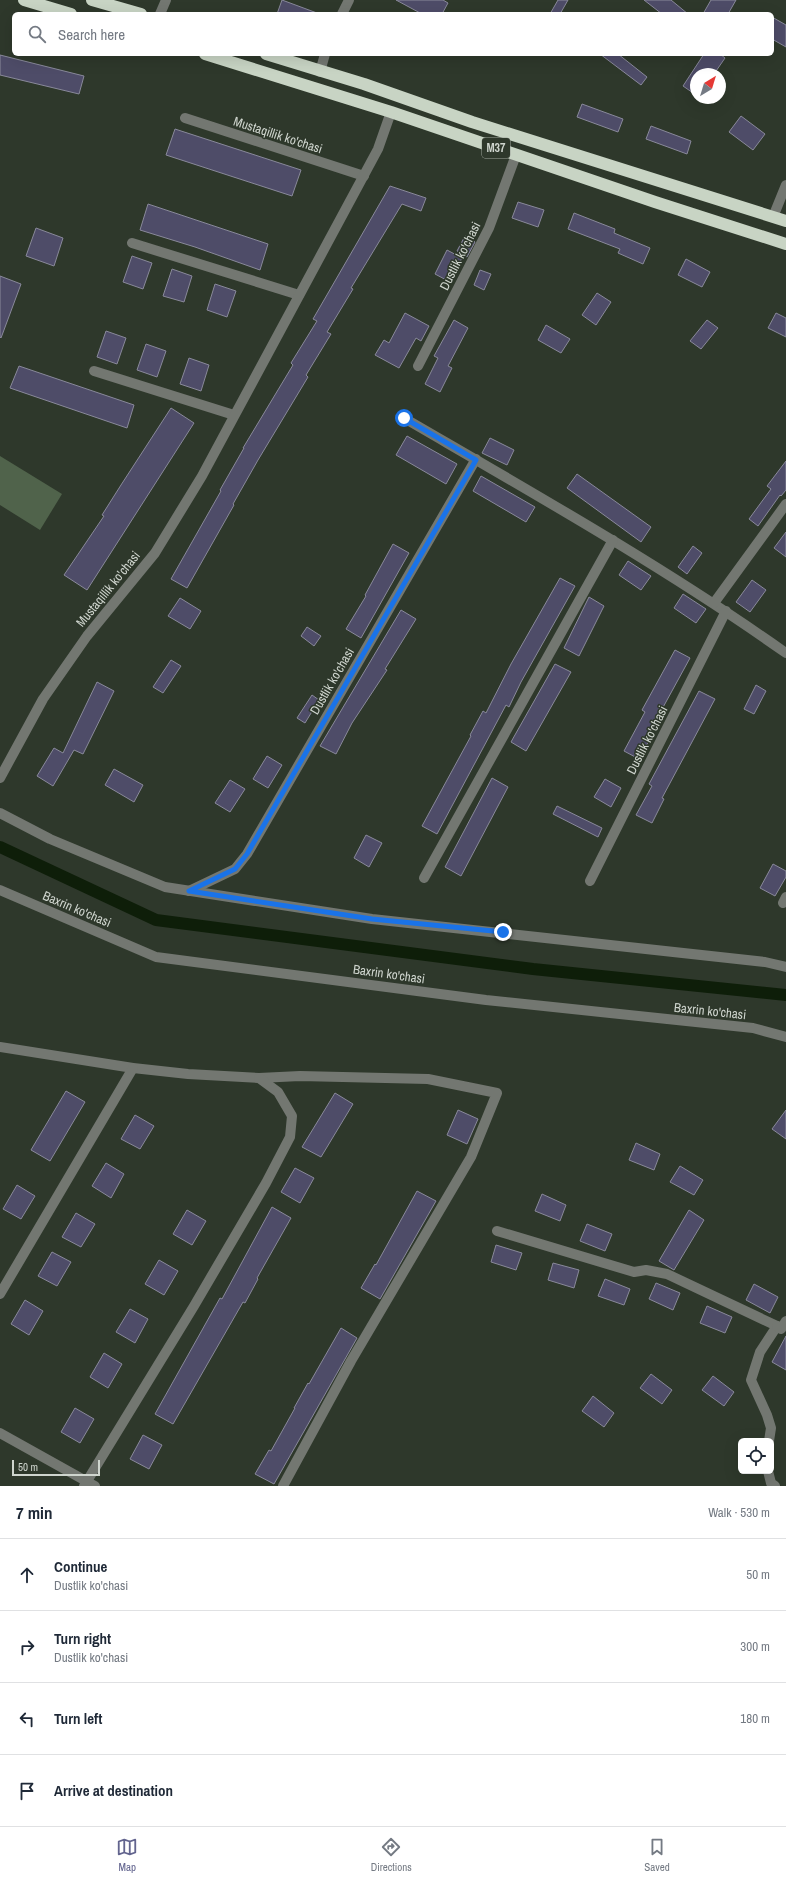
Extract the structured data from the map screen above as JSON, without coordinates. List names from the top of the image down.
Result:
{
  "streets": {
    "highway": ["M37"],
    "street": ["Mustaqillik ko'chasi", "Dustlik ko'chasi", "Baxrin ko'chasi"]
  },
  "crossings": [
    ["Mustaqillik ko'chasi", "M37"],
    ["M37", "Dustlik ko'chasi"]
  ],
  "scale_bar": "50 m",
  "north": "top right",
  "page": {
    "search": "Search here",
    "scale": "50 m",
    "heading": ["7 min", "Walk · 530 m"],
    "list": [
      ["Continue", "Dustlik ko'chasi", "50 m"],
      ["Turn right", "Dustlik ko'chasi", "300 m"],
      ["Turn left", "180 m"],
      "Arrive at destination"
    ],
    "nav": ["Map", "Directions", "Saved"]
  }
}
